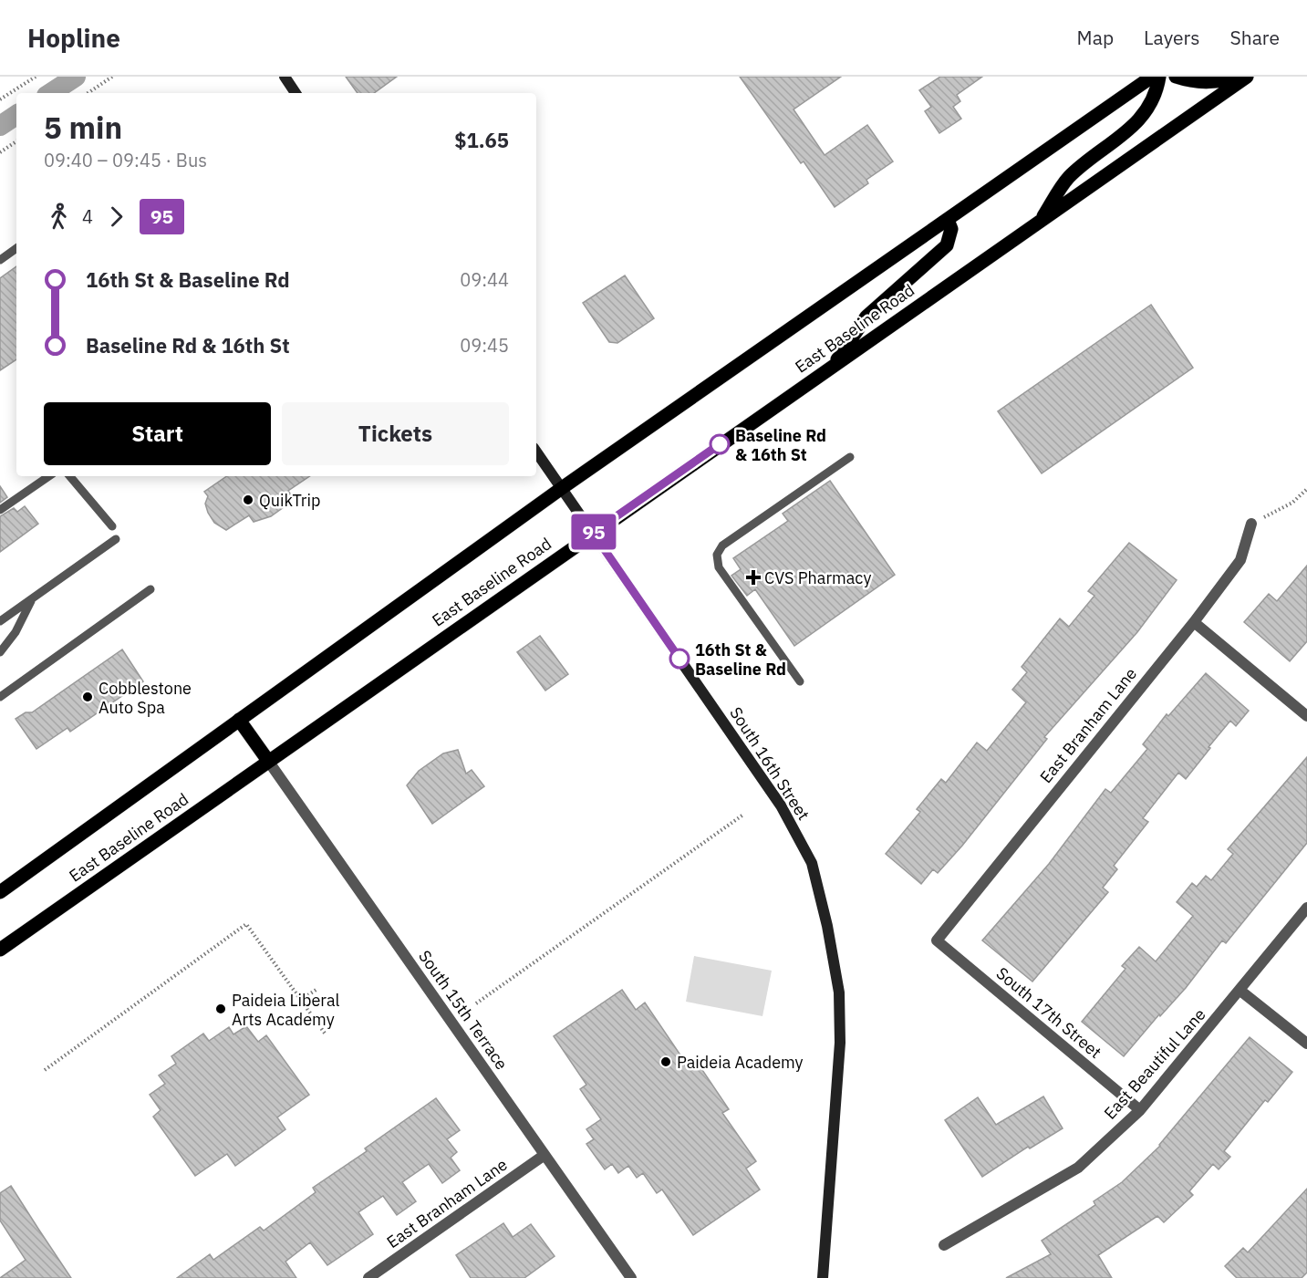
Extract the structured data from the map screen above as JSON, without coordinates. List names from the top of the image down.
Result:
{
  "streets": {
    "main road": ["East Baseline Road", "South 16th Street"],
    "street": [
      "East Branham Lane",
      "South 15th Terrace",
      "South 17th Street",
      "East Beautiful Lane"
    ]
  },
  "crossings": [
    ["East Baseline Road", "South 16th Street"],
    ["East Baseline Road", "South 15th Terrace"],
    ["East Branham Lane", "South 15th Terrace"],
    ["East Branham Lane", "South 17th Street"],
    ["South 17th Street", "East Beautiful Lane"]
  ],
  "places": {
    "other": [
      "Baseline Rd & 16th St",
      "QuikTrip",
      "16th St & Baseline Rd",
      "Cobblestone Auto Spa",
      "Paideia Liberal Arts Academy",
      "Paideia Academy"
    ],
    "health": ["CVS Pharmacy"]
  },
  "lines": ["bus line 95"],
  "page": {
    "header": "Hopline",
    "nav": ["Map", "Layers", "Share"],
    "on_map": "95",
    "heading": ["5 min", "09:40 – 09:45 · Bus", "$1.65"],
    "legs": ["4", "95"],
    "list": [
      {
        "name": "16th St & Baseline Rd",
        "value": "09:44"
      },
      {
        "name": "Baseline Rd & 16th St",
        "value": "09:45"
      }
    ],
    "buttons": ["Start", "Tickets"]
  }
}
